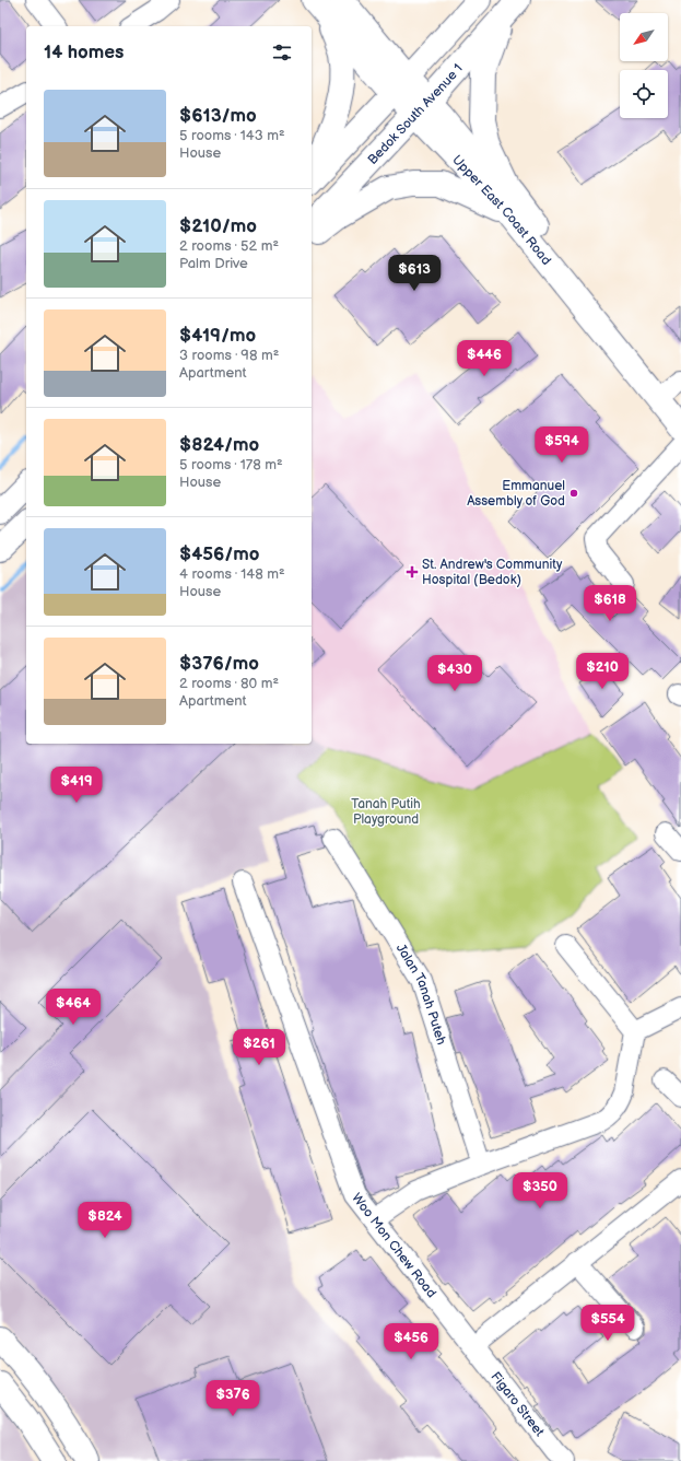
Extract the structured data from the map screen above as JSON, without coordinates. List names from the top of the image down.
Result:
{
  "streets": {
    "main road": ["Bedok South Avenue 1", "Upper East Coast Road"],
    "street": ["Jalan Tanah Puteh", "Woo Mon Chew Road", "Figaro Street"]
  },
  "crossings": [
    ["Bedok South Avenue 1", "Upper East Coast Road"],
    ["Woo Mon Chew Road", "Figaro Street"]
  ],
  "parks": ["Tanah Putih Playground"],
  "places": {
    "other": ["Emmanuel Assembly of God"],
    "health": ["St. Andrew's Community Hospital (Bedok)"]
  },
  "north": "bottom left",
  "page": {
    "heading": "14 homes",
    "list": [
      {
        "name": "$613/mo",
        "note": "5 rooms · 143 m² · House"
      },
      {
        "name": "$210/mo",
        "note": "2 rooms · 52 m² · Palm Drive"
      },
      {
        "name": "$419/mo",
        "note": "3 rooms · 98 m² · Apartment"
      },
      {
        "name": "$824/mo",
        "note": "5 rooms · 178 m² · House"
      },
      {
        "name": "$456/mo",
        "note": "4 rooms · 148 m² · House"
      },
      {
        "name": "$376/mo",
        "note": "2 rooms · 80 m² · Apartment"
      }
    ],
    "price": [
      "$613",
      "$446",
      "$594",
      "$618",
      "$210",
      "$430",
      "$419",
      "$464",
      "$261",
      "$350",
      "$824",
      "$554",
      "$456",
      "$376"
    ]
  }
}
